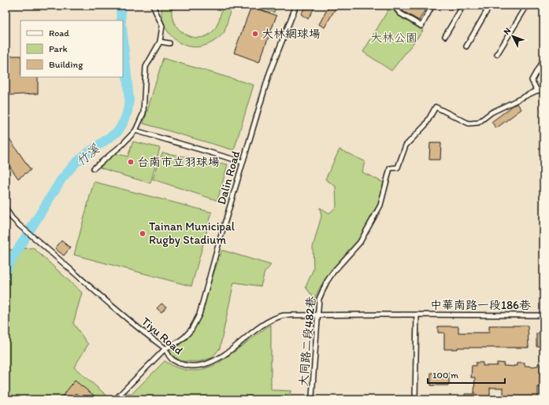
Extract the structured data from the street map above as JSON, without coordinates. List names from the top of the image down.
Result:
{
  "streets": {
    "street": [
      "Dalin Road",
      "中華南路一段186巷",
      "Tiyu Road",
      "大同路二段482巷"
    ]
  },
  "crossings": [
    ["Dalin Road", "Tiyu Road"],
    ["中華南路一段186巷", "Tiyu Road"],
    ["Tiyu Road", "大同路二段482巷"]
  ],
  "water": ["竹溪"],
  "parks": ["大林公園"],
  "places": ["大林網球場", "台南市立羽球場", "Tainan Municipal Rugby Stadium"],
  "legend": ["Road", "Park", "Building"],
  "scale_bar": "100 m",
  "north": "top left"
}
